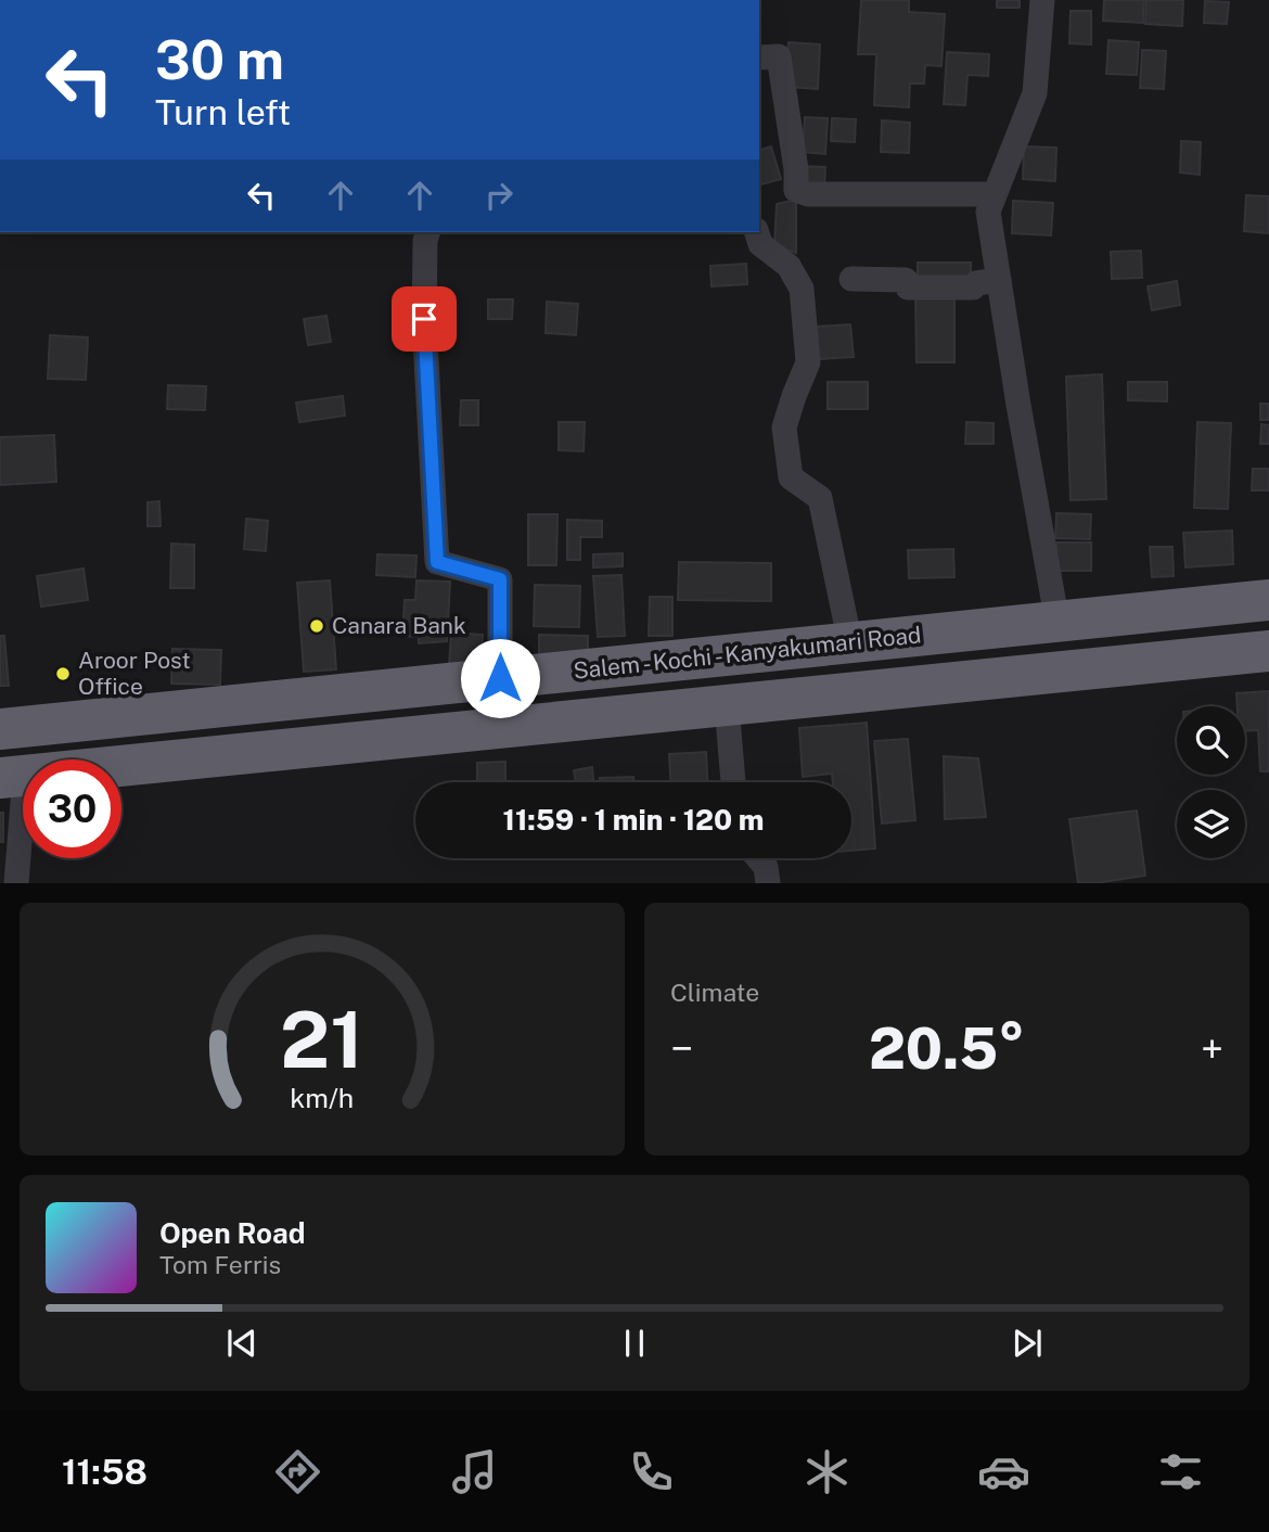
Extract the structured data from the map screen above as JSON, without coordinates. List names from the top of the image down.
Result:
{
  "streets": {
    "highway": ["Salem - Kochi - Kanyakumari Road"]
  },
  "places": ["Canara Bank", "Aroor Post Office"],
  "page": {
    "turn": ["30 m", "Turn left"],
    "limit": "30",
    "trip": "11:59 · 1 min · 120 m",
    "tile": "Climate",
    "heat": ["−", "20.5°", "+"],
    "song": ["Open Road", "Tom Ferris"],
    "tabs": "11:58",
    "gauge": ["21", "km/h"]
  }
}
